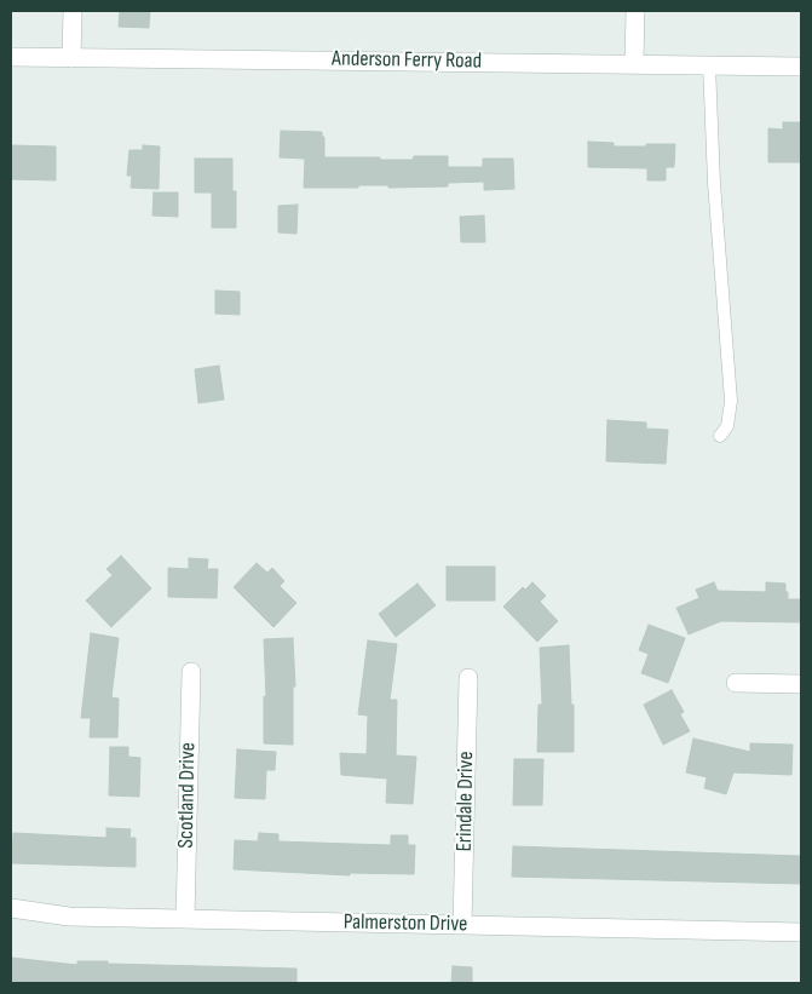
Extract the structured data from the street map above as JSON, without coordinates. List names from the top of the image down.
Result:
{
  "streets": {
    "street": [
      "Anderson Ferry Road",
      "Scotland Drive",
      "Erindale Drive",
      "Palmerston Drive"
    ]
  },
  "crossings": [
    ["Scotland Drive", "Palmerston Drive"],
    ["Erindale Drive", "Palmerston Drive"]
  ]
}
